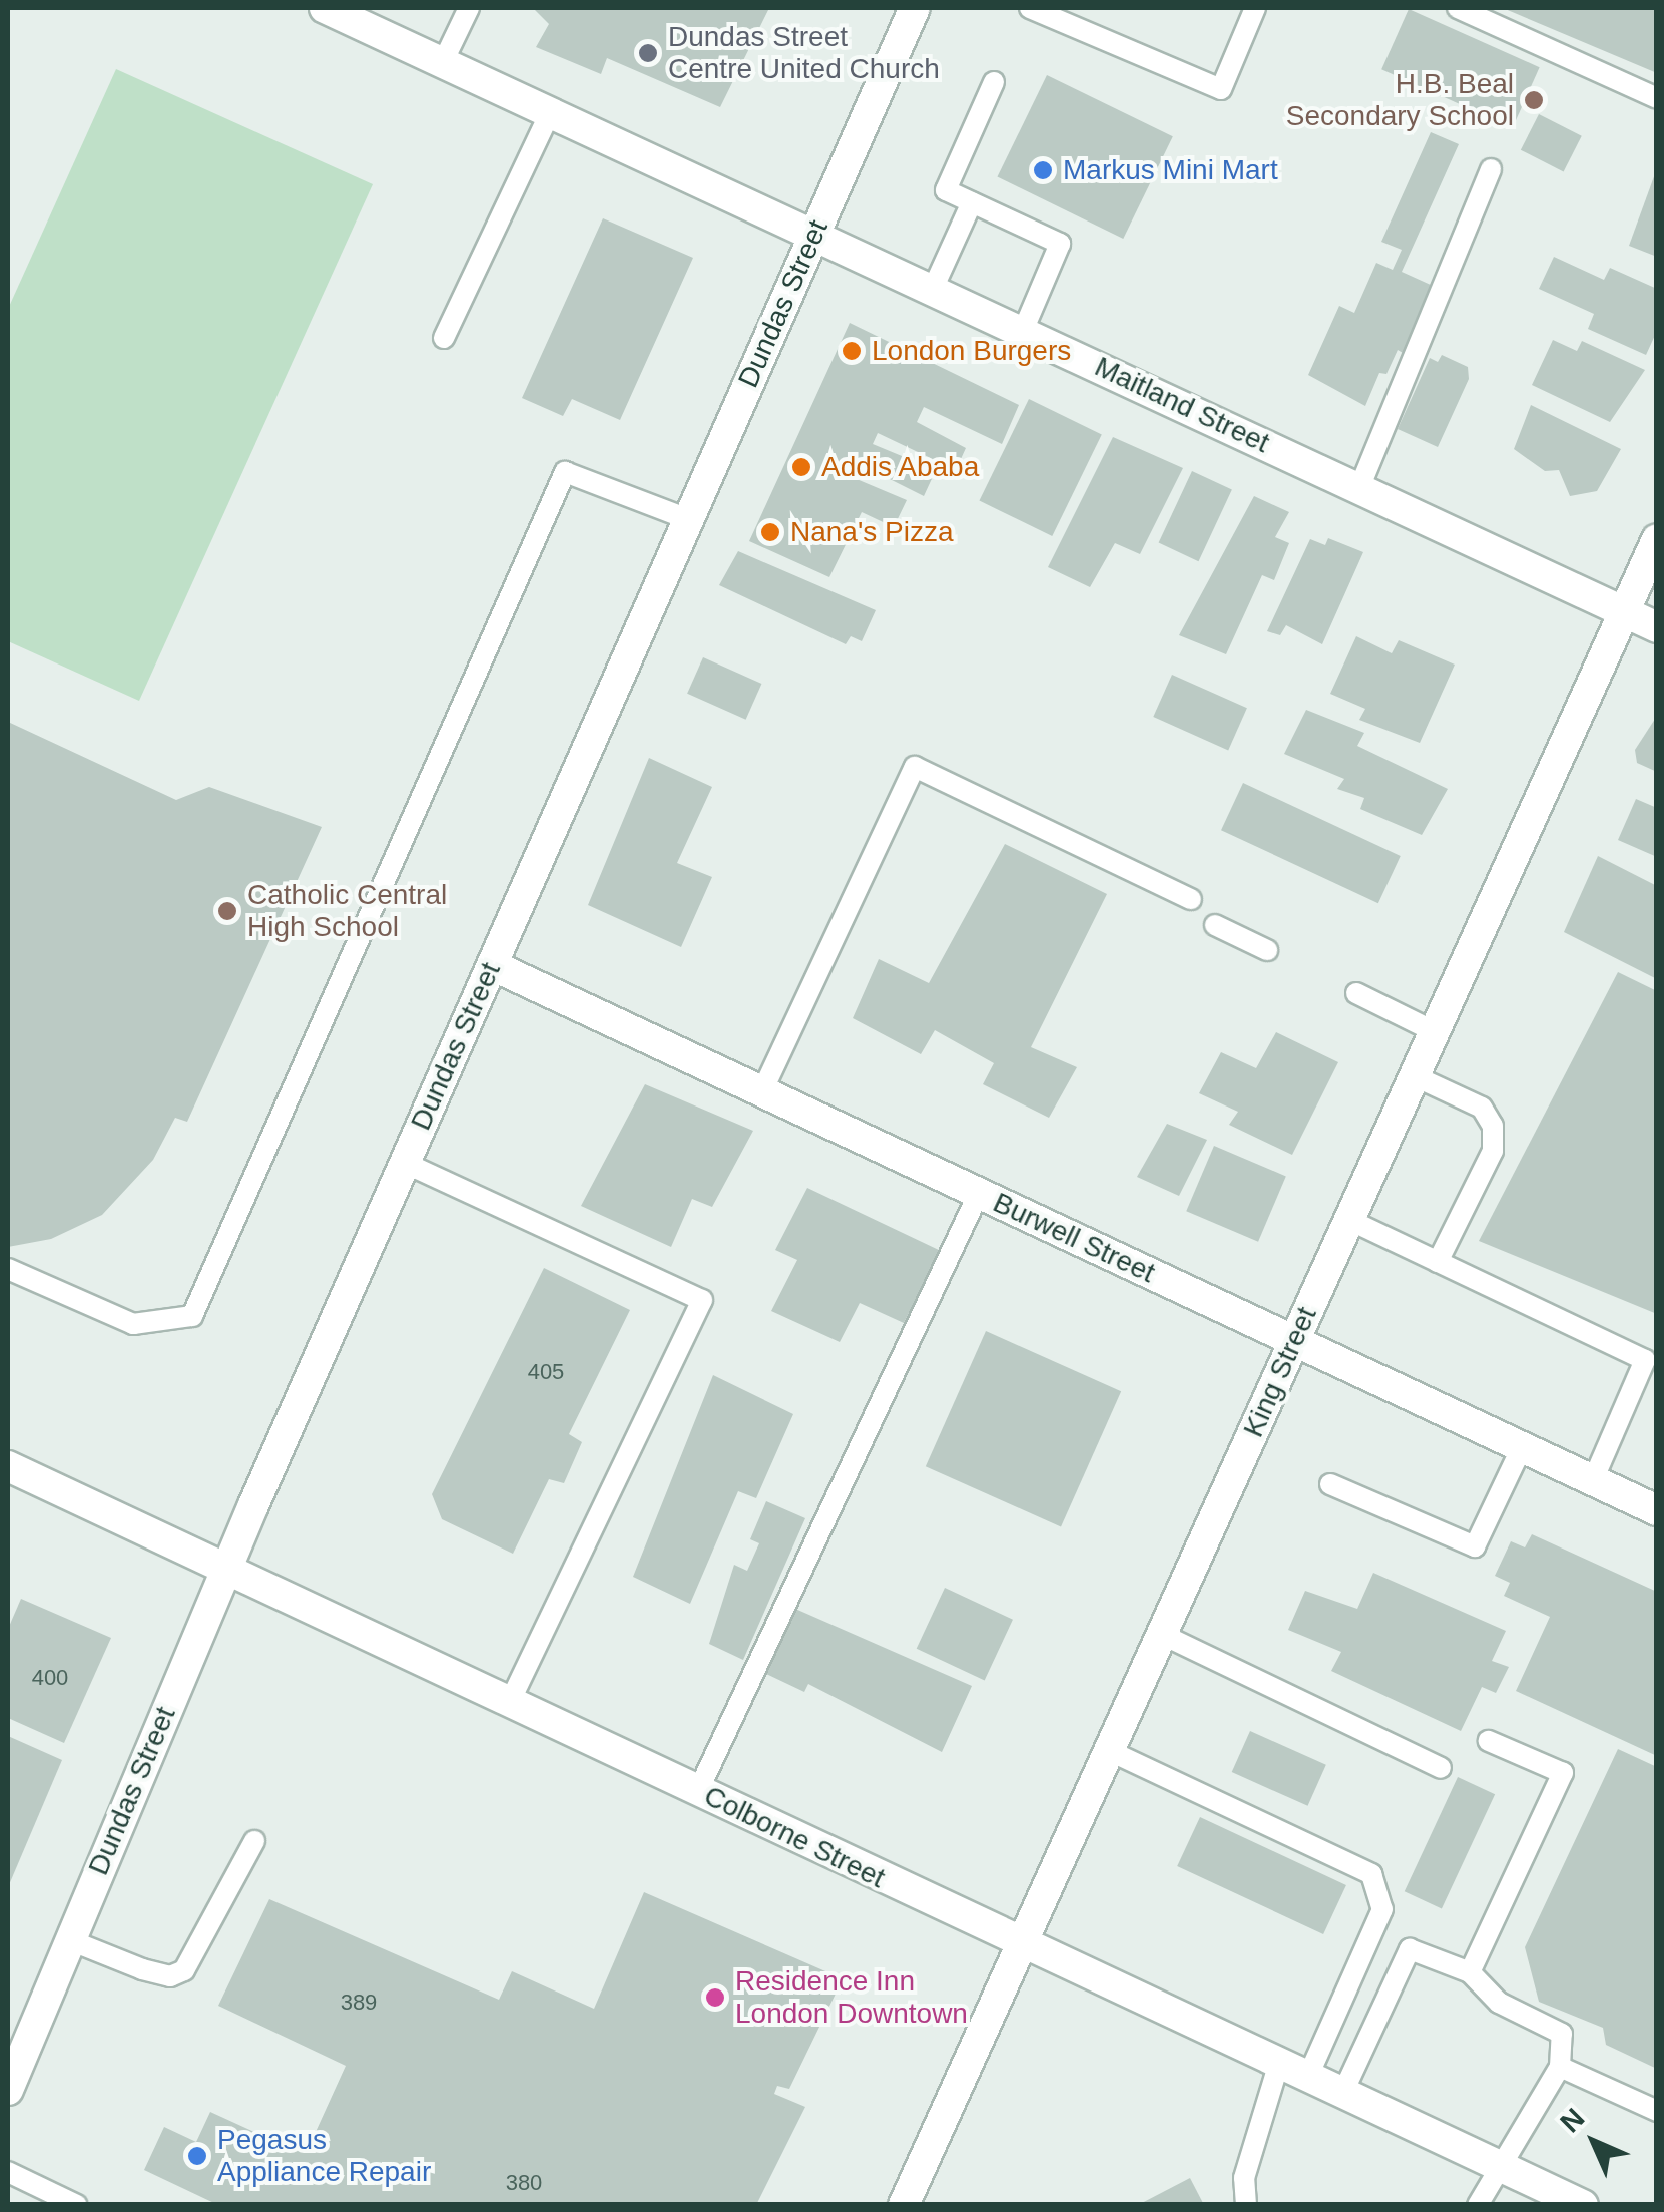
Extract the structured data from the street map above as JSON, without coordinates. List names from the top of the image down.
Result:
{
  "streets": {
    "street": [
      "Dundas Street",
      "Maitland Street",
      "Burwell Street",
      "King Street",
      "Colborne Street"
    ]
  },
  "crossings": [
    ["Dundas Street", "Maitland Street"],
    ["Dundas Street", "Burwell Street"],
    ["Dundas Street", "Colborne Street"],
    ["Maitland Street", "King Street"],
    ["Burwell Street", "King Street"],
    ["King Street", "Colborne Street"]
  ],
  "places": [
    "Dundas Street Centre United Church",
    "H.B. Beal Secondary School",
    "Markus Mini Mart",
    "London Burgers",
    "Addis Ababa",
    "Nana's Pizza",
    "Catholic Central High School",
    "Residence Inn London Downtown",
    "Pegasus Appliance Repair"
  ],
  "house_numbers": [
    "405",
    "400",
    "389",
    "380"
  ],
  "north": "top left"
}
